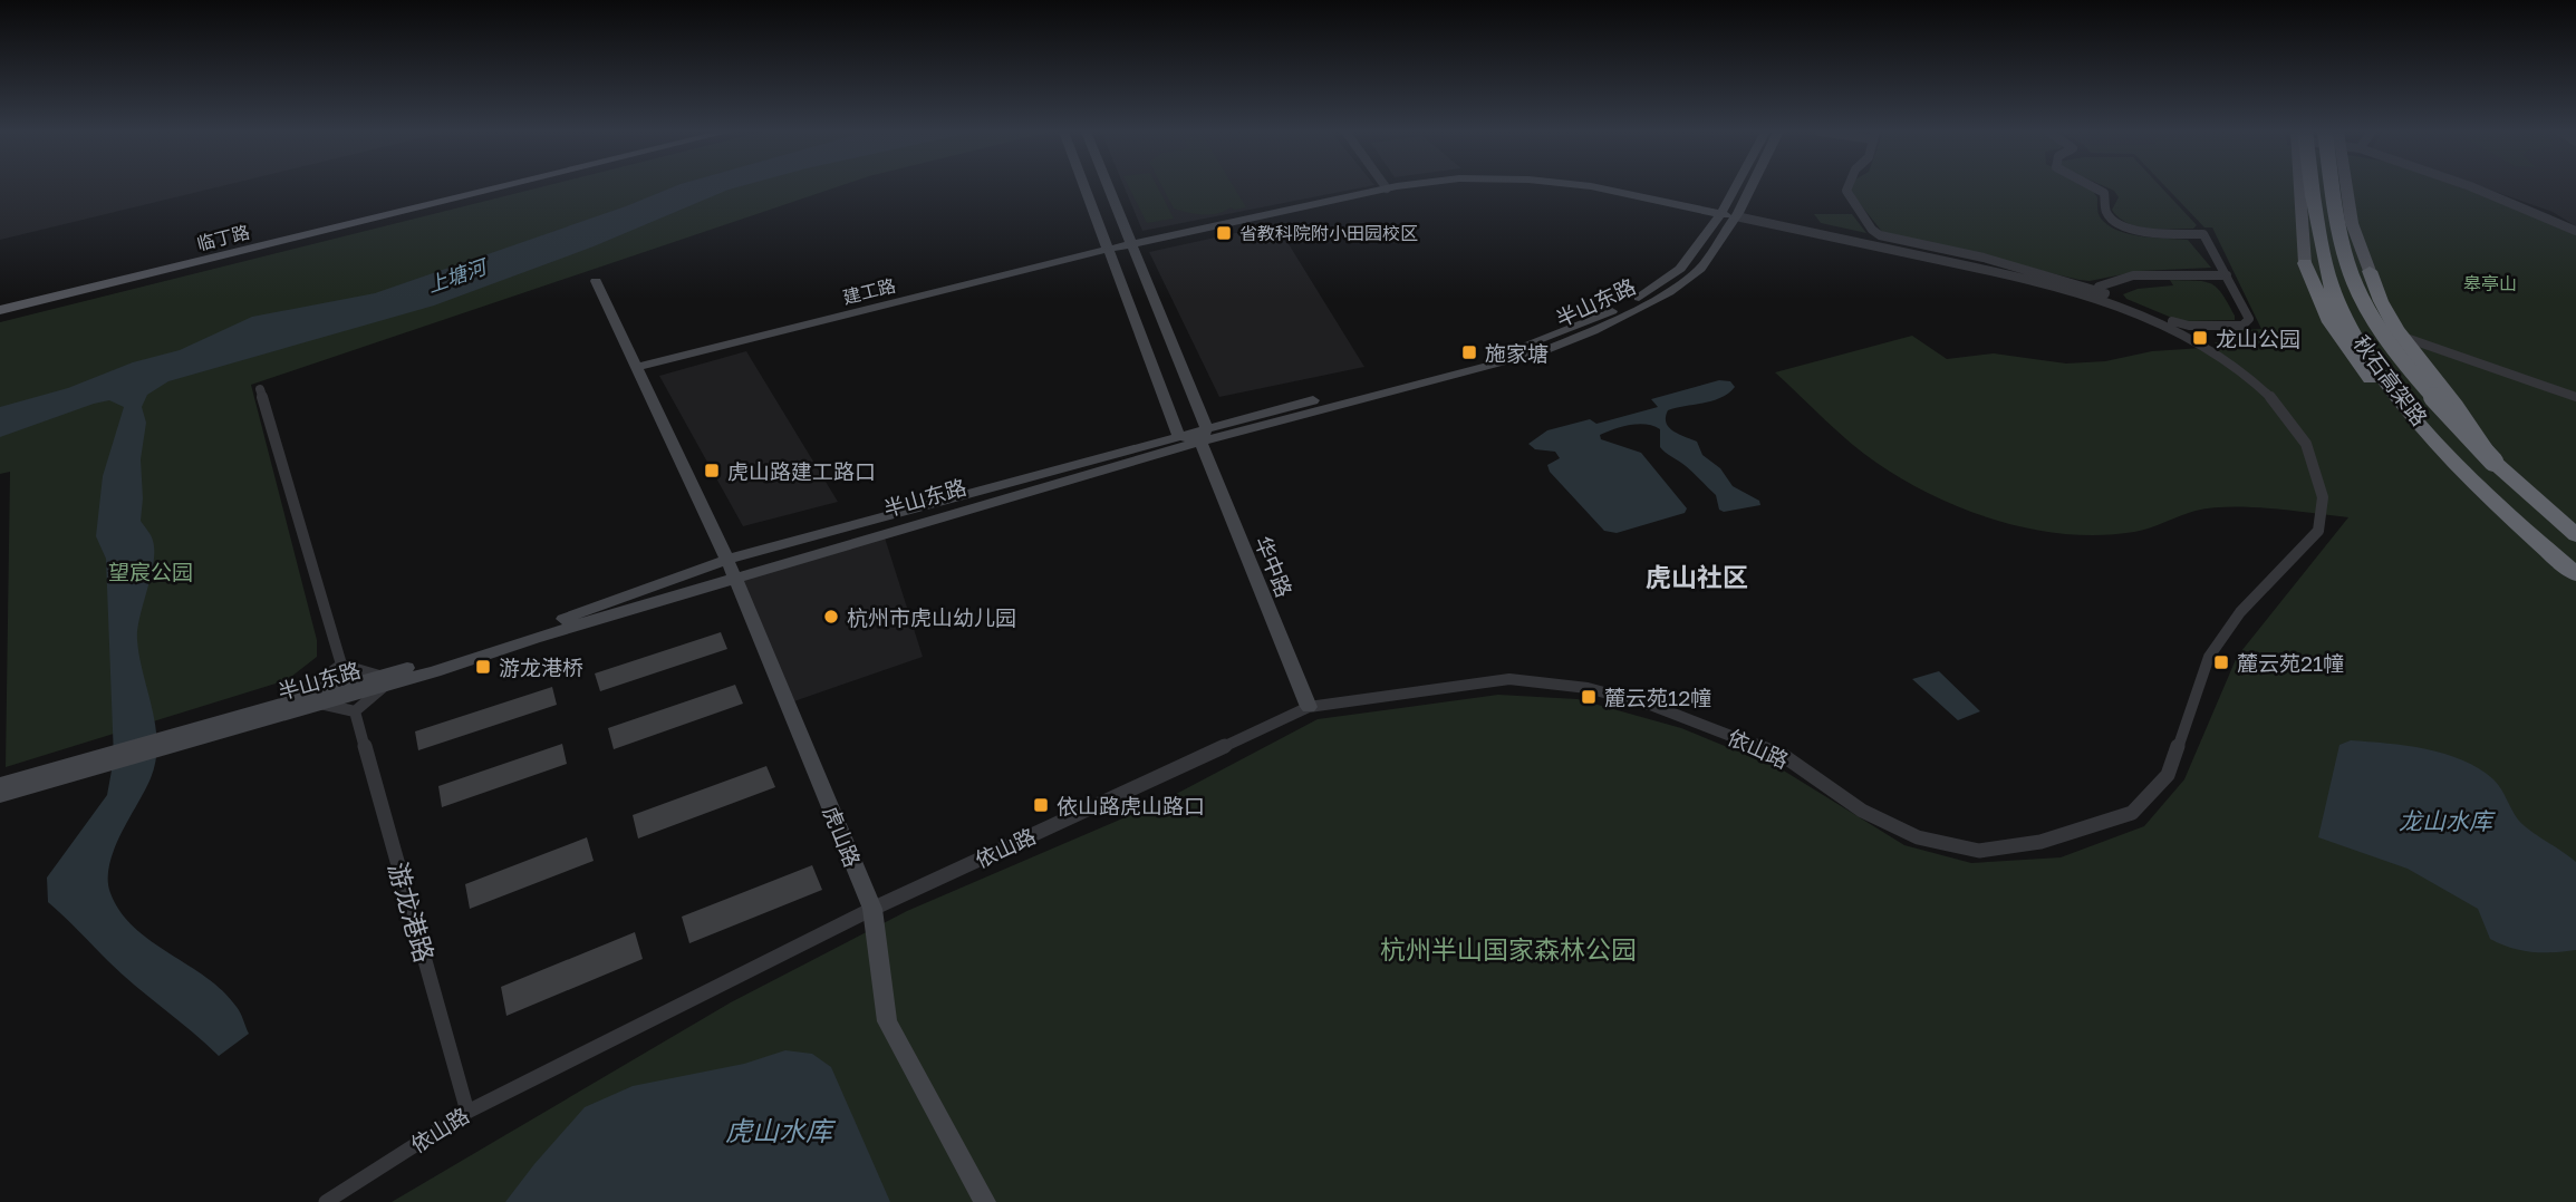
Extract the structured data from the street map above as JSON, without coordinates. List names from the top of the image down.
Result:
{
  "streets": {
    "highway": ["秋石高架路"],
    "main road": [
      "临丁路",
      "建工路",
      "半山东路",
      "华中路",
      "虎山路"
    ],
    "street": ["依山路", "游龙港路"]
  },
  "crossings": [
    ["建工路", "华中路"],
    ["建工路", "虎山路"],
    ["半山东路", "华中路"],
    ["半山东路", "依山路"],
    ["半山东路", "虎山路"],
    ["华中路", "依山路"],
    ["依山路", "虎山路"],
    ["依山路", "游龙港路"]
  ],
  "districts": ["虎山社区"],
  "water": ["上塘河", "龙山水库", "虎山水库"],
  "parks": ["皋亭山", "望宸公园", "杭州半山国家森林公园"],
  "places": {
    "transit": [
      "省教科院附小田园校区",
      "龙山公园",
      "施家塘",
      "虎山路建工路口",
      "麓云苑21幢",
      "游龙港桥",
      "麓云苑12幢",
      "依山路虎山路口"
    ],
    "other": ["杭州市虎山幼儿园"]
  }
}
